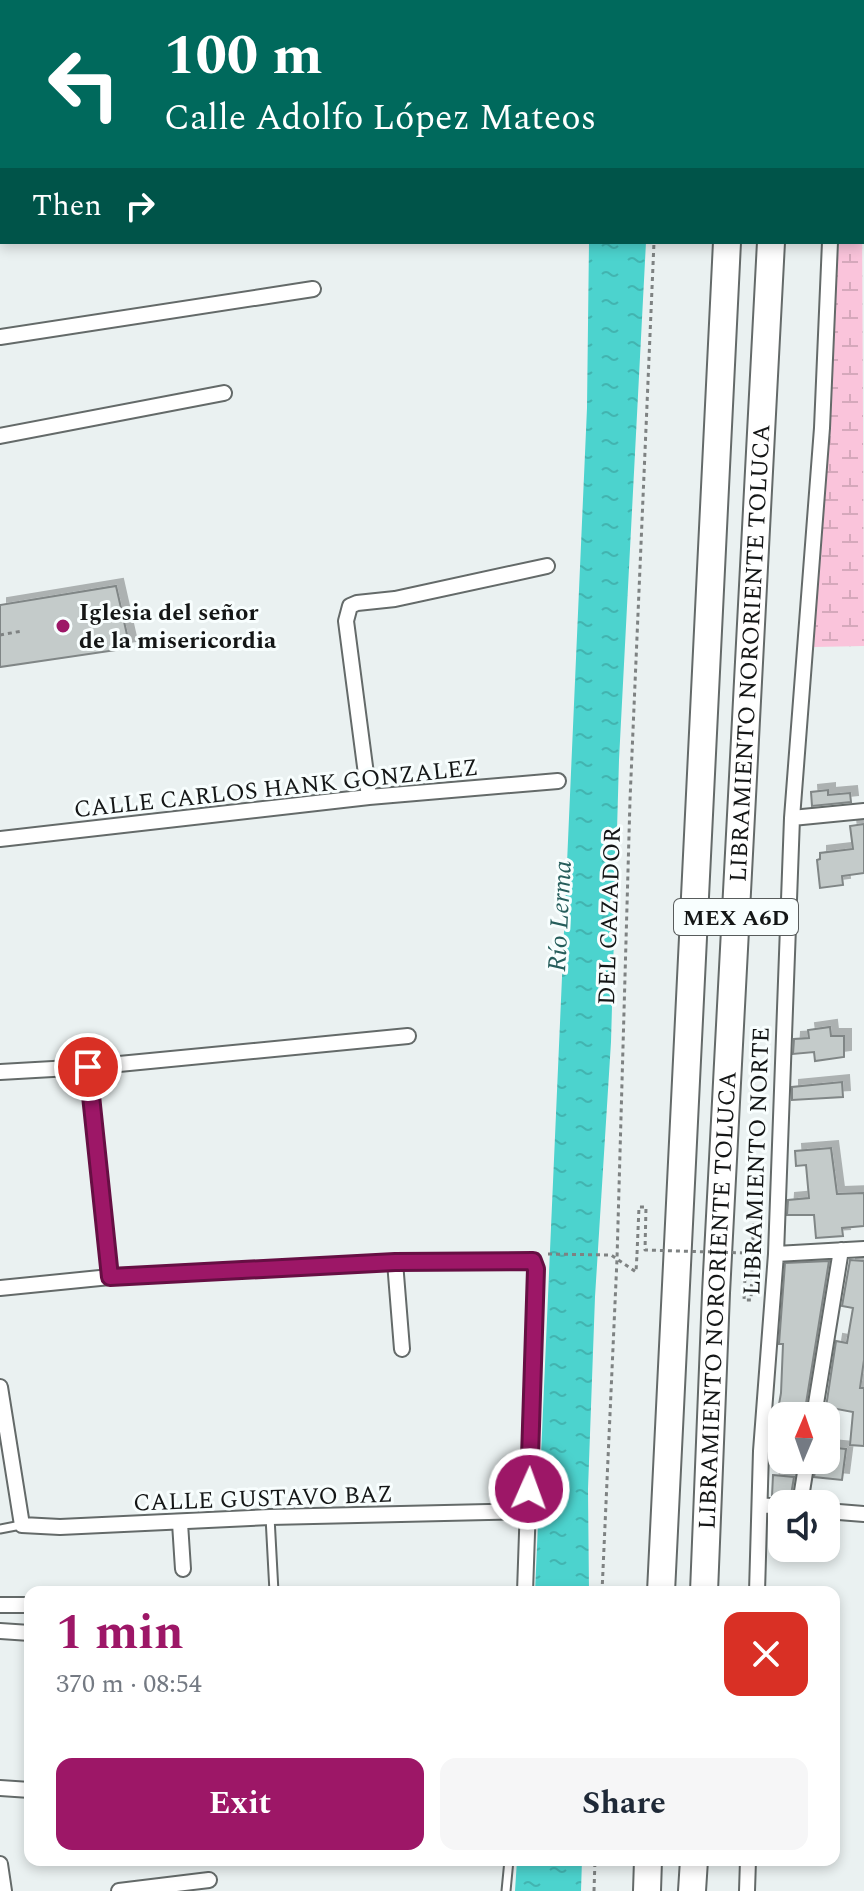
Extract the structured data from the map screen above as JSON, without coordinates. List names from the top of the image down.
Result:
{
  "streets": {
    "highway": ["LIBRAMIENTO NORORIENTE TOLUCA", "MEX A6D"],
    "street": ["CALLE CARLOS HANK GONZALEZ", "LIBRAMIENTO NORTE", "CALLE GUSTAVO BAZ"],
    "path": ["DEL CAZADOR"]
  },
  "water": ["Río Lerma"],
  "places": ["Iglesia del señor de la misericordia"],
  "north": "top",
  "page": {
    "turn": ["100 m", "Calle Adolfo López Mateos"],
    "then": "Then",
    "heading": ["1 min", "370 m · 08:54"],
    "buttons": ["Exit", "Share"]
  }
}
